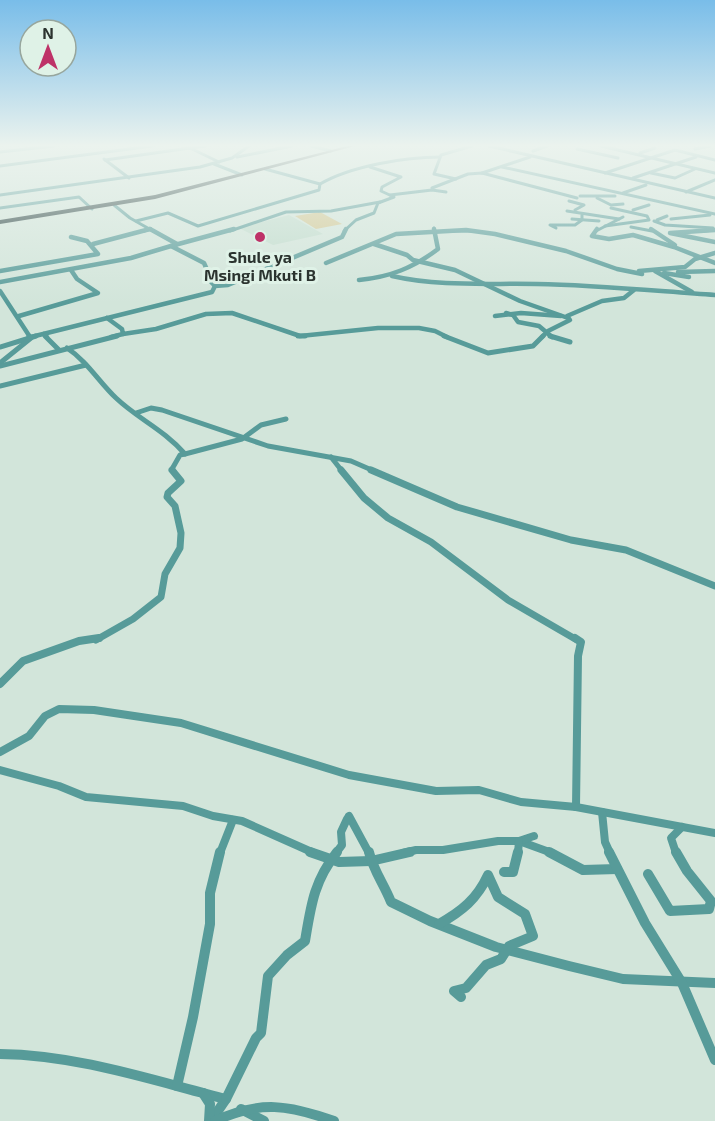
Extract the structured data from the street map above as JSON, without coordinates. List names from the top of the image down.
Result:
{
  "places": ["Shule ya Msingi Mkuti B"],
  "north": "top"
}
